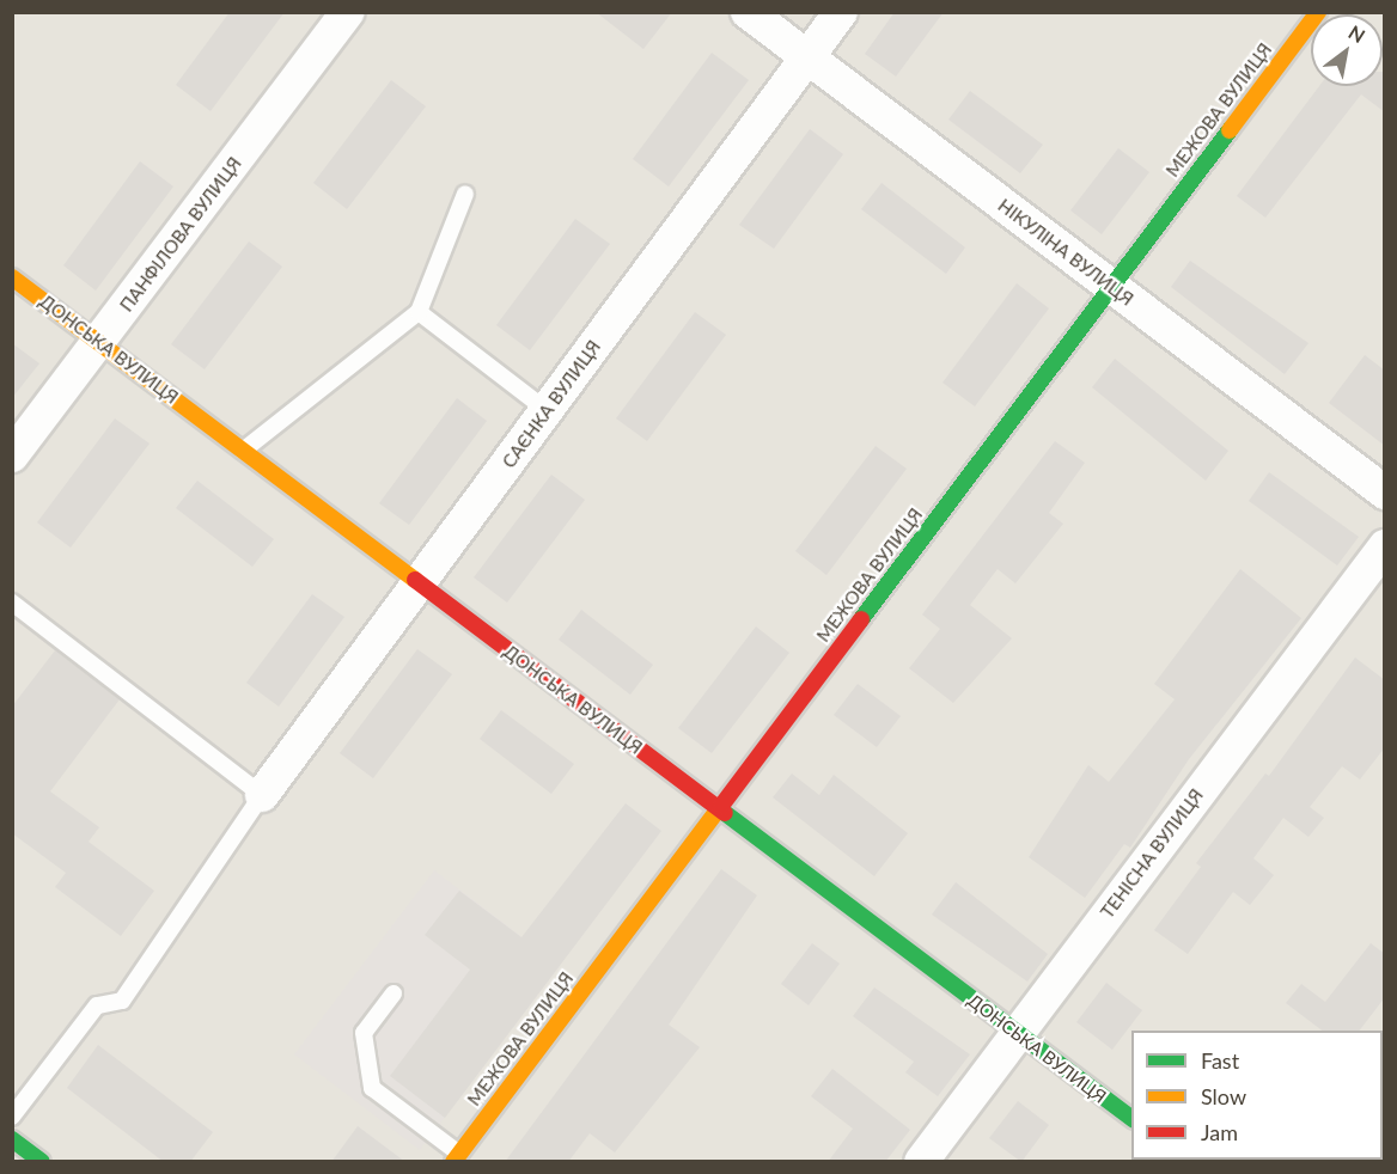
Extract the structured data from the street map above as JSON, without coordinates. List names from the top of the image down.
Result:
{
  "streets": {
    "street": [
      "МЕЖОВА ВУЛИЦЯ",
      "ПАНФІЛОВА ВУЛИЦЯ",
      "НІКУЛІНА ВУЛИЦЯ",
      "ДОНСЬКА ВУЛИЦЯ",
      "САЄНКА ВУЛИЦЯ",
      "ТЕНІСНА ВУЛИЦЯ"
    ]
  },
  "crossings": [
    ["МЕЖОВА ВУЛИЦЯ", "НІКУЛІНА ВУЛИЦЯ"],
    ["МЕЖОВА ВУЛИЦЯ", "ДОНСЬКА ВУЛИЦЯ"],
    ["ПАНФІЛОВА ВУЛИЦЯ", "ДОНСЬКА ВУЛИЦЯ"],
    ["НІКУЛІНА ВУЛИЦЯ", "САЄНКА ВУЛИЦЯ"],
    ["ДОНСЬКА ВУЛИЦЯ", "САЄНКА ВУЛИЦЯ"],
    ["ДОНСЬКА ВУЛИЦЯ", "ТЕНІСНА ВУЛИЦЯ"]
  ],
  "legend": ["Fast", "Slow", "Jam"],
  "north": "top right"
}
